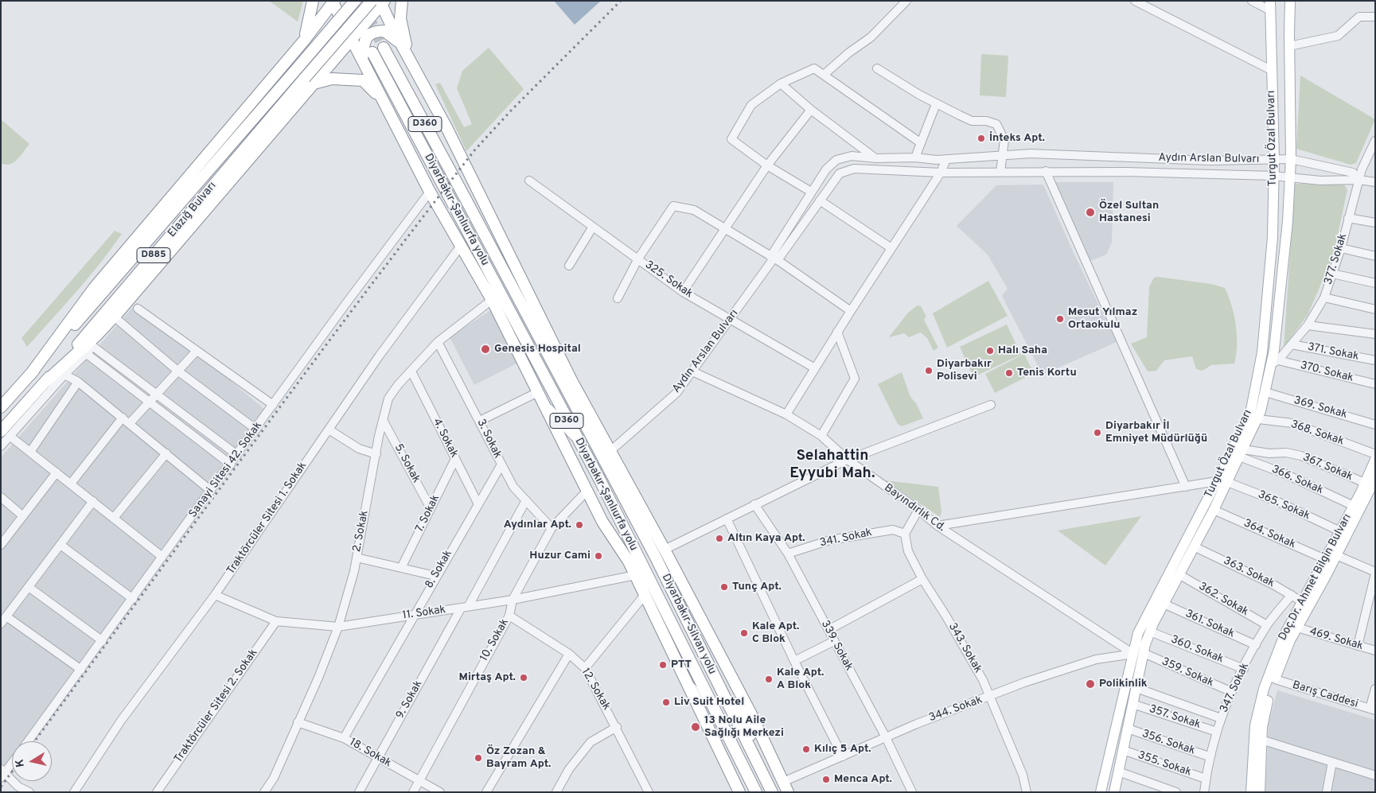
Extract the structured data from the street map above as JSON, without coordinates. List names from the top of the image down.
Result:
{
  "streets": {
    "highway": [
      "D360",
      "Elazığ Bulvarı",
      "Diyarbakır-Şanlıurfa yolu",
      "D885",
      "Diyarbakır-Silvan yolu"
    ],
    "main road": ["Turgut Özal Bulvarı", "Doç.Dr. Ahmet Bilgin Bulvarı"],
    "street": [
      "Aydın Arslan Bulvarı",
      "377. Sokak",
      "325. Sokak",
      "371. Sokak",
      "370. Sokak",
      "369. Sokak",
      "368. Sokak",
      "4. Sokak",
      "3. Sokak",
      "5. Sokak",
      "367. Sokak",
      "Sanayi Sitesi 42. Sokak",
      "366. Sokak",
      "365. Sokak",
      "Bayındırlık Cd.",
      "7. Sokak",
      "Traktörcüler Sitesi 1. Sokak",
      "2. Sokak",
      "364. Sokak",
      "341. Sokak",
      "8. Sokak",
      "363. Sokak",
      "362. Sokak",
      "11. Sokak",
      "361. Sokak",
      "469. Sokak",
      "10. Sokak",
      "339. Sokak",
      "343. Sokak",
      "360. Sokak",
      "359. Sokak",
      "347. Sokak",
      "12. Sokak",
      "Barış Caddesi",
      "9. Sokak",
      "Traktörcüler Sitesi 2. Sokak",
      "344. Sokak",
      "357. Sokak",
      "356. Sokak",
      "18. Sokak",
      "355. Sokak"
    ]
  },
  "crossings": [
    ["D360", "Aydın Arslan Bulvarı"],
    ["D360", "Elazığ Bulvarı"],
    ["D360", "Diyarbakır-Silvan yolu"],
    ["Turgut Özal Bulvarı", "Aydın Arslan Bulvarı"],
    ["Turgut Özal Bulvarı", "377. Sokak"],
    ["Turgut Özal Bulvarı", "370. Sokak"],
    ["Turgut Özal Bulvarı", "369. Sokak"],
    ["Turgut Özal Bulvarı", "368. Sokak"],
    ["Turgut Özal Bulvarı", "367. Sokak"],
    ["Turgut Özal Bulvarı", "366. Sokak"],
    ["Turgut Özal Bulvarı", "365. Sokak"],
    ["Turgut Özal Bulvarı", "Bayındırlık Cd."],
    ["Turgut Özal Bulvarı", "364. Sokak"],
    ["Turgut Özal Bulvarı", "363. Sokak"],
    ["Turgut Özal Bulvarı", "362. Sokak"],
    ["Turgut Özal Bulvarı", "361. Sokak"],
    ["Turgut Özal Bulvarı", "360. Sokak"],
    ["Turgut Özal Bulvarı", "359. Sokak"],
    ["Turgut Özal Bulvarı", "344. Sokak"],
    ["Turgut Özal Bulvarı", "357. Sokak"],
    ["Turgut Özal Bulvarı", "356. Sokak"],
    ["Turgut Özal Bulvarı", "355. Sokak"],
    ["Aydın Arslan Bulvarı", "377. Sokak"],
    ["Aydın Arslan Bulvarı", "325. Sokak"],
    ["Aydın Arslan Bulvarı", "Bayındırlık Cd."],
    ["Aydın Arslan Bulvarı", "Diyarbakır-Silvan yolu"],
    ["377. Sokak", "371. Sokak"],
    ["377. Sokak", "370. Sokak"],
    ["4. Sokak", "7. Sokak"],
    ["4. Sokak", "2. Sokak"],
    ["4. Sokak", "8. Sokak"],
    ["3. Sokak", "2. Sokak"],
    ["3. Sokak", "8. Sokak"],
    ["3. Sokak", "10. Sokak"],
    ["3. Sokak", "9. Sokak"],
    ["5. Sokak", "7. Sokak"],
    ["5. Sokak", "2. Sokak"],
    ["367. Sokak", "366. Sokak"],
    ["367. Sokak", "Doç.Dr. Ahmet Bilgin Bulvarı"],
    ["366. Sokak", "Doç.Dr. Ahmet Bilgin Bulvarı"],
    ["365. Sokak", "Doç.Dr. Ahmet Bilgin Bulvarı"],
    ["Bayındırlık Cd.", "344. Sokak"],
    ["Traktörcüler Sitesi 1. Sokak", "11. Sokak"],
    ["2. Sokak", "11. Sokak"],
    ["2. Sokak", "18. Sokak"],
    ["364. Sokak", "Doç.Dr. Ahmet Bilgin Bulvarı"],
    ["341. Sokak", "339. Sokak"],
    ["341. Sokak", "343. Sokak"],
    ["8. Sokak", "11. Sokak"],
    ["8. Sokak", "18. Sokak"],
    ["363. Sokak", "Doç.Dr. Ahmet Bilgin Bulvarı"],
    ["363. Sokak", "347. Sokak"],
    ["Doç.Dr. Ahmet Bilgin Bulvarı", "469. Sokak"],
    ["Doç.Dr. Ahmet Bilgin Bulvarı", "Barış Caddesi"],
    ["362. Sokak", "347. Sokak"],
    ["11. Sokak", "10. Sokak"],
    ["11. Sokak", "9. Sokak"],
    ["11. Sokak", "Traktörcüler Sitesi 2. Sokak"],
    ["361. Sokak", "347. Sokak"],
    ["10. Sokak", "12. Sokak"],
    ["10. Sokak", "18. Sokak"],
    ["339. Sokak", "344. Sokak"],
    ["343. Sokak", "344. Sokak"],
    ["360. Sokak", "347. Sokak"],
    ["359. Sokak", "347. Sokak"],
    ["347. Sokak", "357. Sokak"],
    ["347. Sokak", "356. Sokak"],
    ["347. Sokak", "355. Sokak"],
    ["9. Sokak", "18. Sokak"]
  ],
  "districts": ["Selahattin Eyyubi Mah."],
  "places": [
    "İnteks Apt.",
    "Özel Sultan Hastanesi",
    "Mesut Yılmaz Ortaokulu",
    "Genesis Hospital",
    "Halı Saha",
    "Diyarbakır Polisevi",
    "Tenis Kortu",
    "Diyarbakır İl Emniyet Müdürlüğü",
    "Aydınlar Apt.",
    "Altın Kaya Apt.",
    "Huzur Cami",
    "Tunç Apt.",
    "Kale Apt. C Blok",
    "PTT",
    "Mirtaş Apt.",
    "Kale Apt. A Blok",
    "Polikinlik",
    "Liv Suit Hotel",
    "13 Nolu Aile Sağlığı Merkezi",
    "Kılıç 5 Apt.",
    "Öz Zozan & Bayram Apt.",
    "Menca Apt."
  ],
  "north": "left"
}
